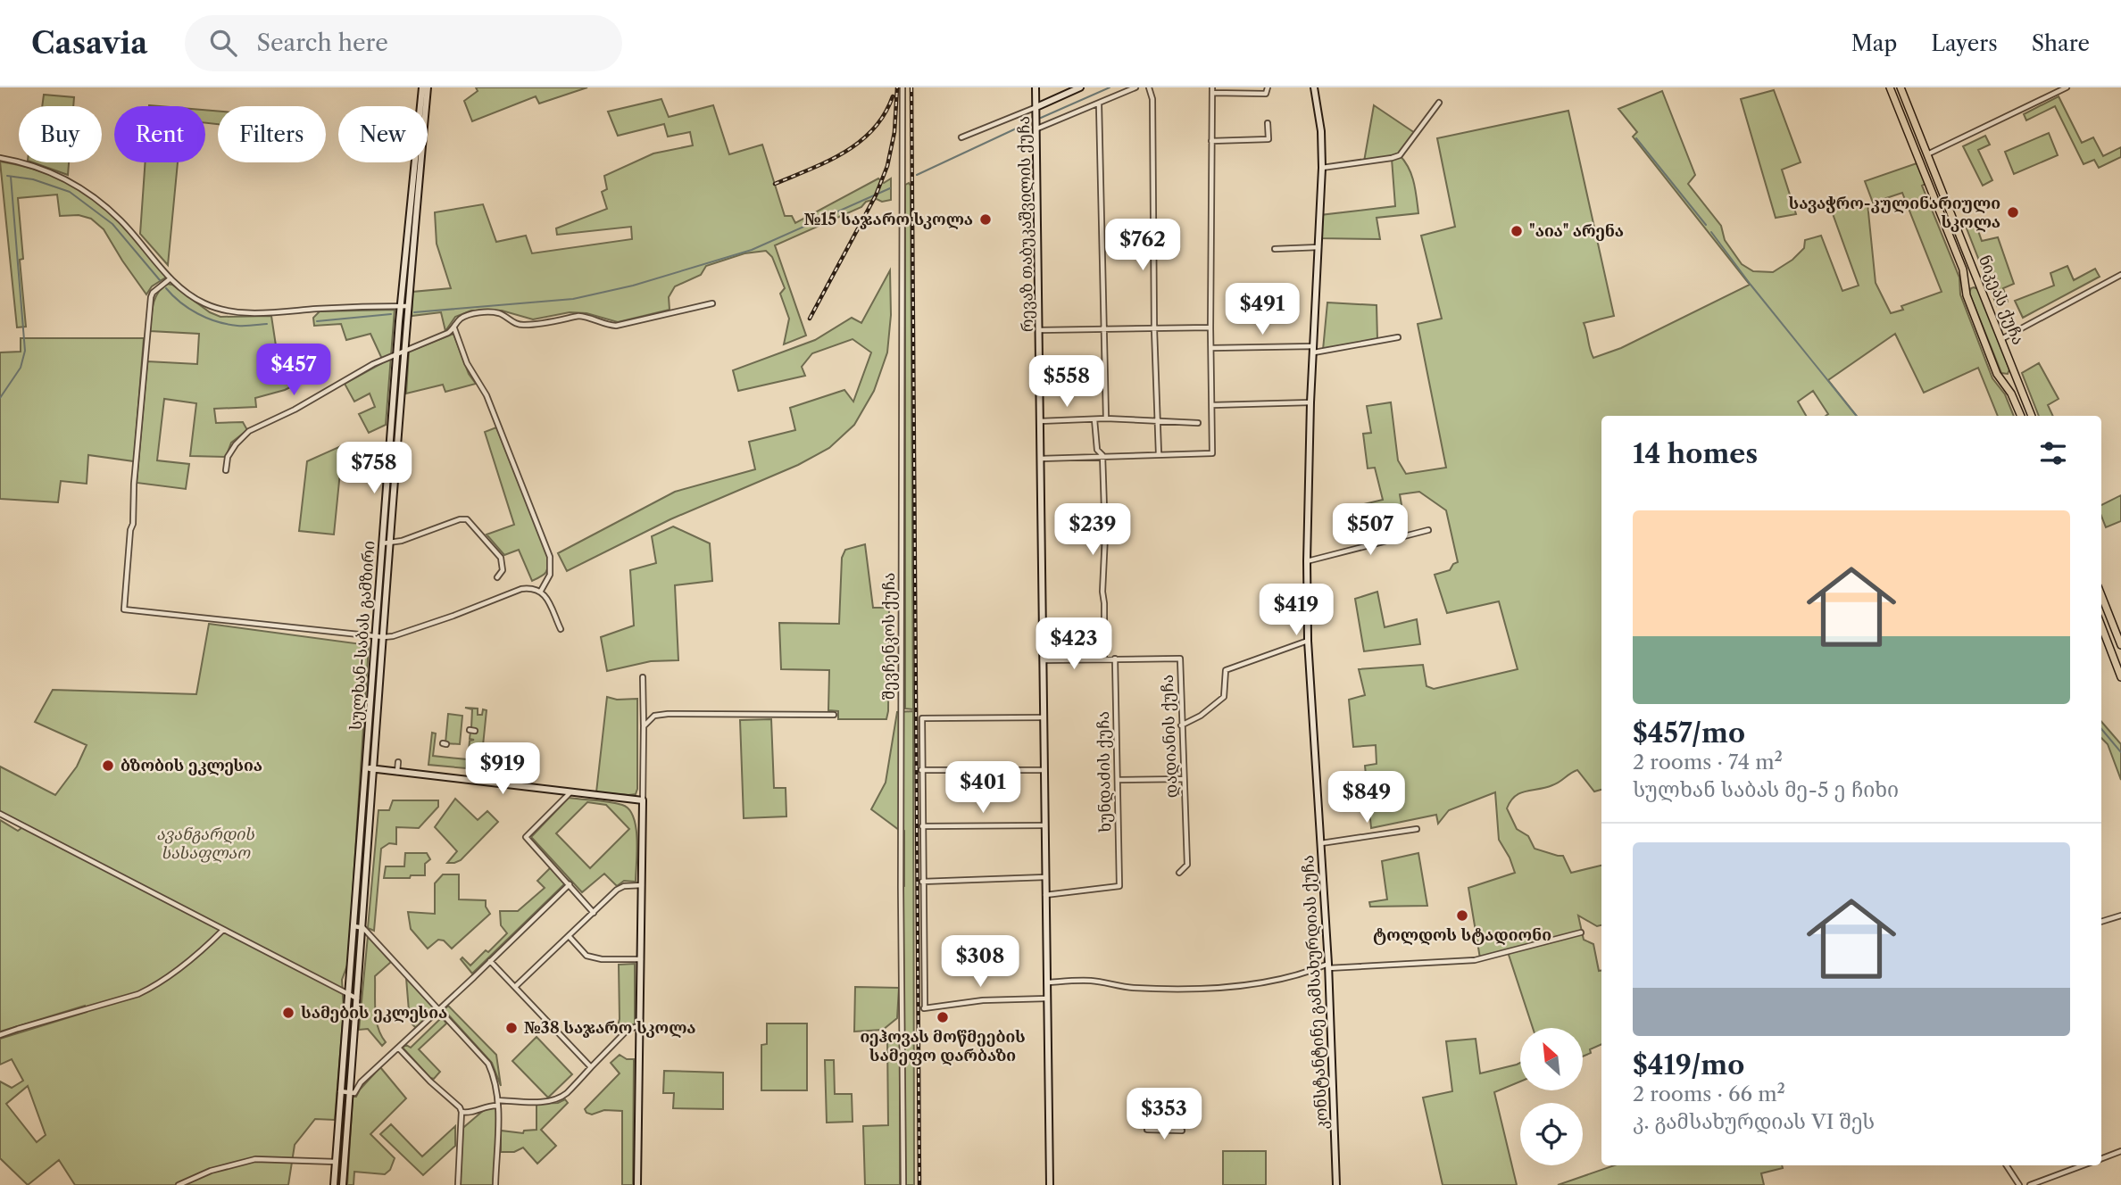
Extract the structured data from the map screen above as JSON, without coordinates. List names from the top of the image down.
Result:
{
  "streets": {
    "main road": [
      "რევაზ თაბუკაშვილის ქუჩა",
      "ნიკეას ქუჩა",
      "სულხან-საბას გამზირი",
      "კონსტანტინე გამსახურდიას ქუჩა"
    ],
    "street": ["შევჩენკოს ქუჩა", "დადიანის ქუჩა", "ხუნდაძის ქუჩა"]
  },
  "crossings": [
    ["რევაზ თაბუკაშვილის ქუჩა", "დადიანის ქუჩა"],
    ["რევაზ თაბუკაშვილის ქუჩა", "ხუნდაძის ქუჩა"],
    ["დადიანის ქუჩა", "ხუნდაძის ქუჩა"]
  ],
  "parks": ["ავანგარდის სასაფლაო"],
  "places": [
    "სავაჭრო-კულინარიული სკოლა",
    "№15 საჯარო სკოლა",
    "\"აია\" არენა",
    "ბზობის ეკლესია",
    "ტოლდოს სტადიონი",
    "სამების ეკლესია",
    "იეჰოვას მოწმეების სამეფო დარბაზი",
    "№38 საჯარო სკოლა"
  ],
  "north": "top left",
  "page": {
    "header": "Casavia",
    "search": "Search here",
    "nav": ["Map", "Layers", "Share"],
    "chip": [
      "Buy",
      "Rent",
      "Filters",
      "New"
    ],
    "price": [
      "$762",
      "$491",
      "$457",
      "$558",
      "$758",
      "$239",
      "$507",
      "$419",
      "$423",
      "$919",
      "$401",
      "$849",
      "$308",
      "$353"
    ],
    "heading": "14 homes",
    "list": [
      {
        "name": "$457/mo",
        "note": "2 rooms · 74 m² · სულხან საბას მე-5 ე ჩიხი"
      },
      {
        "name": "$419/mo",
        "note": "2 rooms · 66 m² · კ. გამსახურდიას VI შეს"
      }
    ]
  }
}
